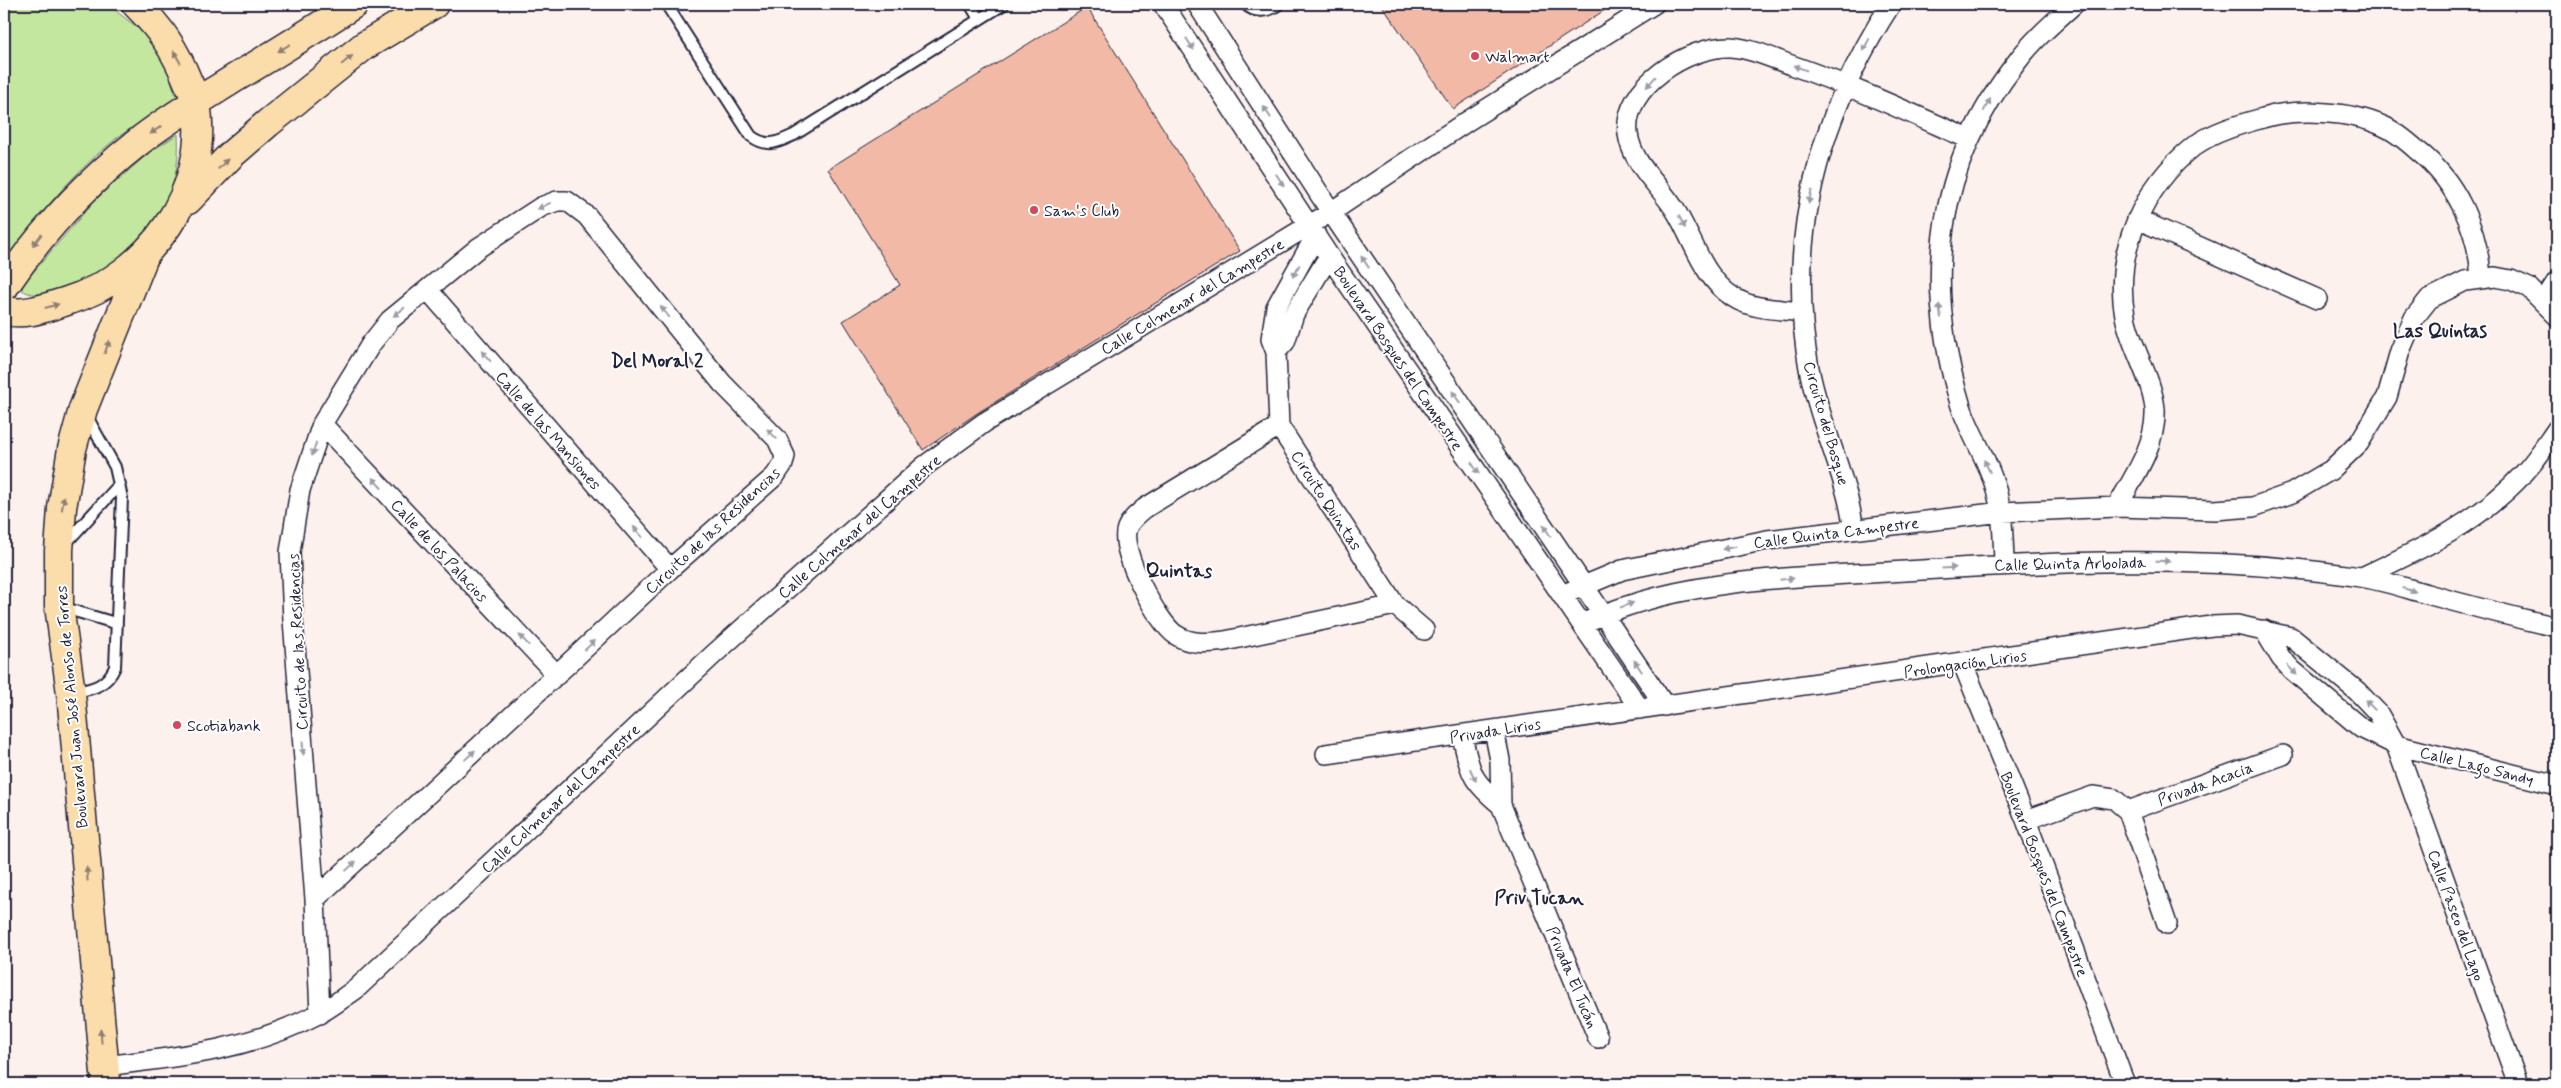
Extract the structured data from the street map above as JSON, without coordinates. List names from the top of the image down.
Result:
{
  "streets": {
    "main road": ["Boulevard Juan José Alonso de Torres"],
    "street": [
      "Calle Colmenar del Campestre",
      "Boulevard Bosques del Campestre",
      "Circuito del Bosque",
      "Calle de las Mansiones",
      "Circuito Quintas",
      "Circuito de las Residencias",
      "Calle Quinta Campestre",
      "Calle de los Palacios",
      "Calle Quinta Arbolada",
      "Prolongación Lirios",
      "Privada Lirios",
      "Calle Lago Sandy",
      "Privada Acacia",
      "Calle Paseo del Lago",
      "Privada El Tucán"
    ]
  },
  "crossings": [
    ["Calle Colmenar del Campestre", "Boulevard Bosques del Campestre"],
    ["Calle Colmenar del Campestre", "Circuito de las Residencias"],
    ["Calle Colmenar del Campestre", "Boulevard Juan José Alonso de Torres"],
    ["Boulevard Bosques del Campestre", "Calle Quinta Campestre"],
    ["Boulevard Bosques del Campestre", "Calle Quinta Arbolada"],
    ["Boulevard Bosques del Campestre", "Prolongación Lirios"],
    ["Boulevard Bosques del Campestre", "Privada Lirios"],
    ["Circuito del Bosque", "Calle Quinta Campestre"],
    ["Calle de las Mansiones", "Circuito de las Residencias"],
    ["Circuito de las Residencias", "Calle de los Palacios"],
    ["Prolongación Lirios", "Privada Lirios"],
    ["Prolongación Lirios", "Calle Lago Sandy"],
    ["Prolongación Lirios", "Calle Paseo del Lago"],
    ["Privada Lirios", "Privada El Tucán"],
    ["Calle Lago Sandy", "Calle Paseo del Lago"]
  ],
  "one_way": [
    "Circuito del Bosque",
    "Calle de las Mansiones",
    "Calle de los Palacios",
    "Calle Quinta Arbolada",
    "Boulevard Juan José Alonso de Torres"
  ],
  "districts": [
    "Las Quintas",
    "Del Moral 2",
    "Quintas",
    "Priv Tucan"
  ],
  "places": ["Walmart", "Sam's Club", "Scotiabank"]
}
